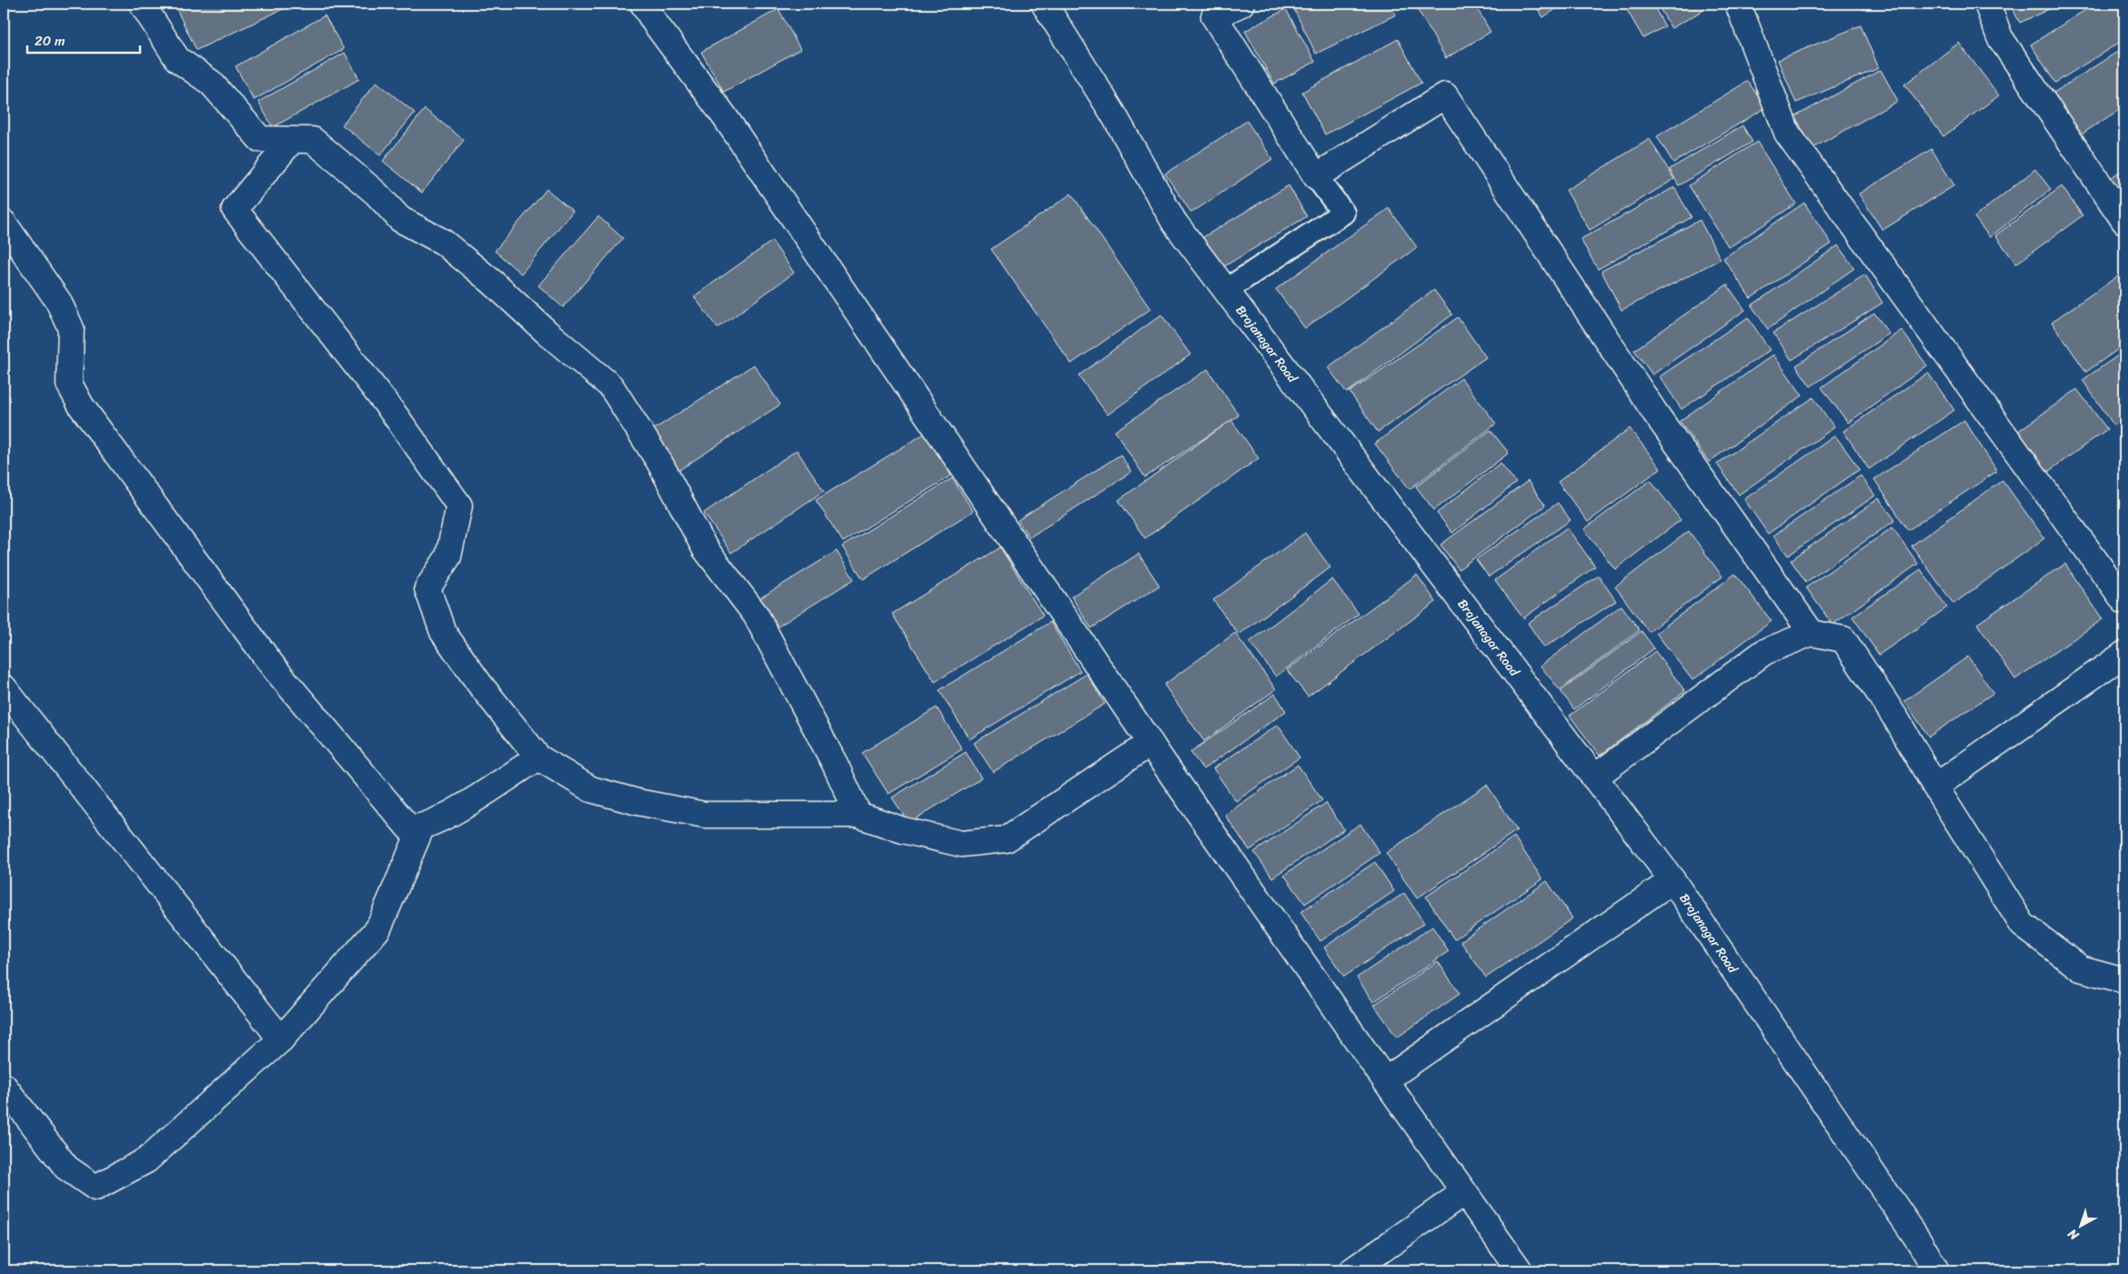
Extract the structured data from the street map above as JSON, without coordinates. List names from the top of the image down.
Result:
{
  "streets": {
    "street": ["Brajanagar Road"]
  },
  "scale_bar": "20 m",
  "north": "bottom left"
}
